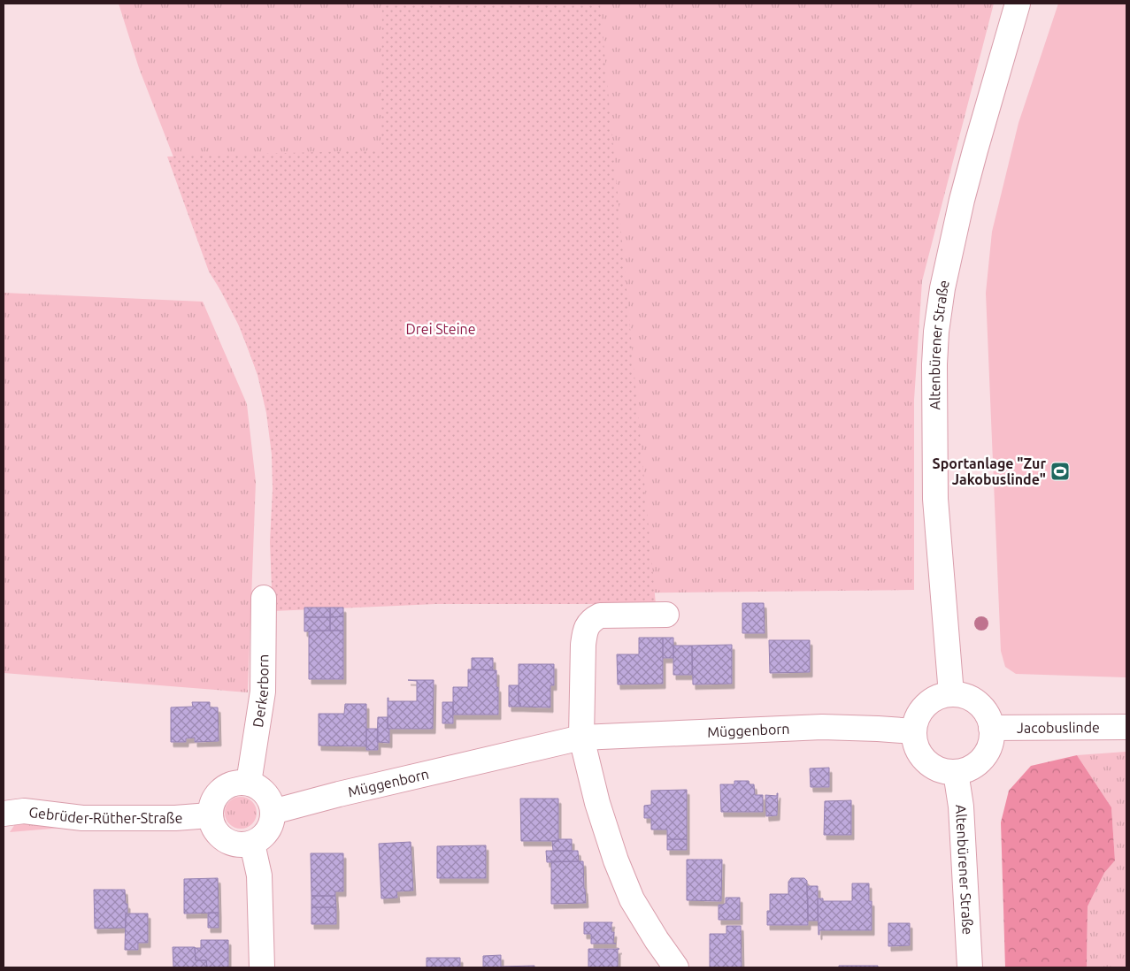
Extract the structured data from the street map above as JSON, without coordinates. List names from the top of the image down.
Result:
{
  "streets": {
    "street": [
      "Altenbürener Straße",
      "Derkerborn",
      "Jacobuslinde",
      "Müggenborn",
      "Gebrüder-Rüther-Straße"
    ]
  },
  "crossings": [
    ["Altenbürener Straße", "Jacobuslinde"],
    ["Altenbürener Straße", "Müggenborn"],
    ["Derkerborn", "Müggenborn"],
    ["Derkerborn", "Gebrüder-Rüther-Straße"],
    ["Jacobuslinde", "Müggenborn"],
    ["Müggenborn", "Gebrüder-Rüther-Straße"]
  ],
  "parks": ["Drei Steine"],
  "places": {
    "sports": ["Sportanlage \"Zur Jakobuslinde\""]
  }
}
